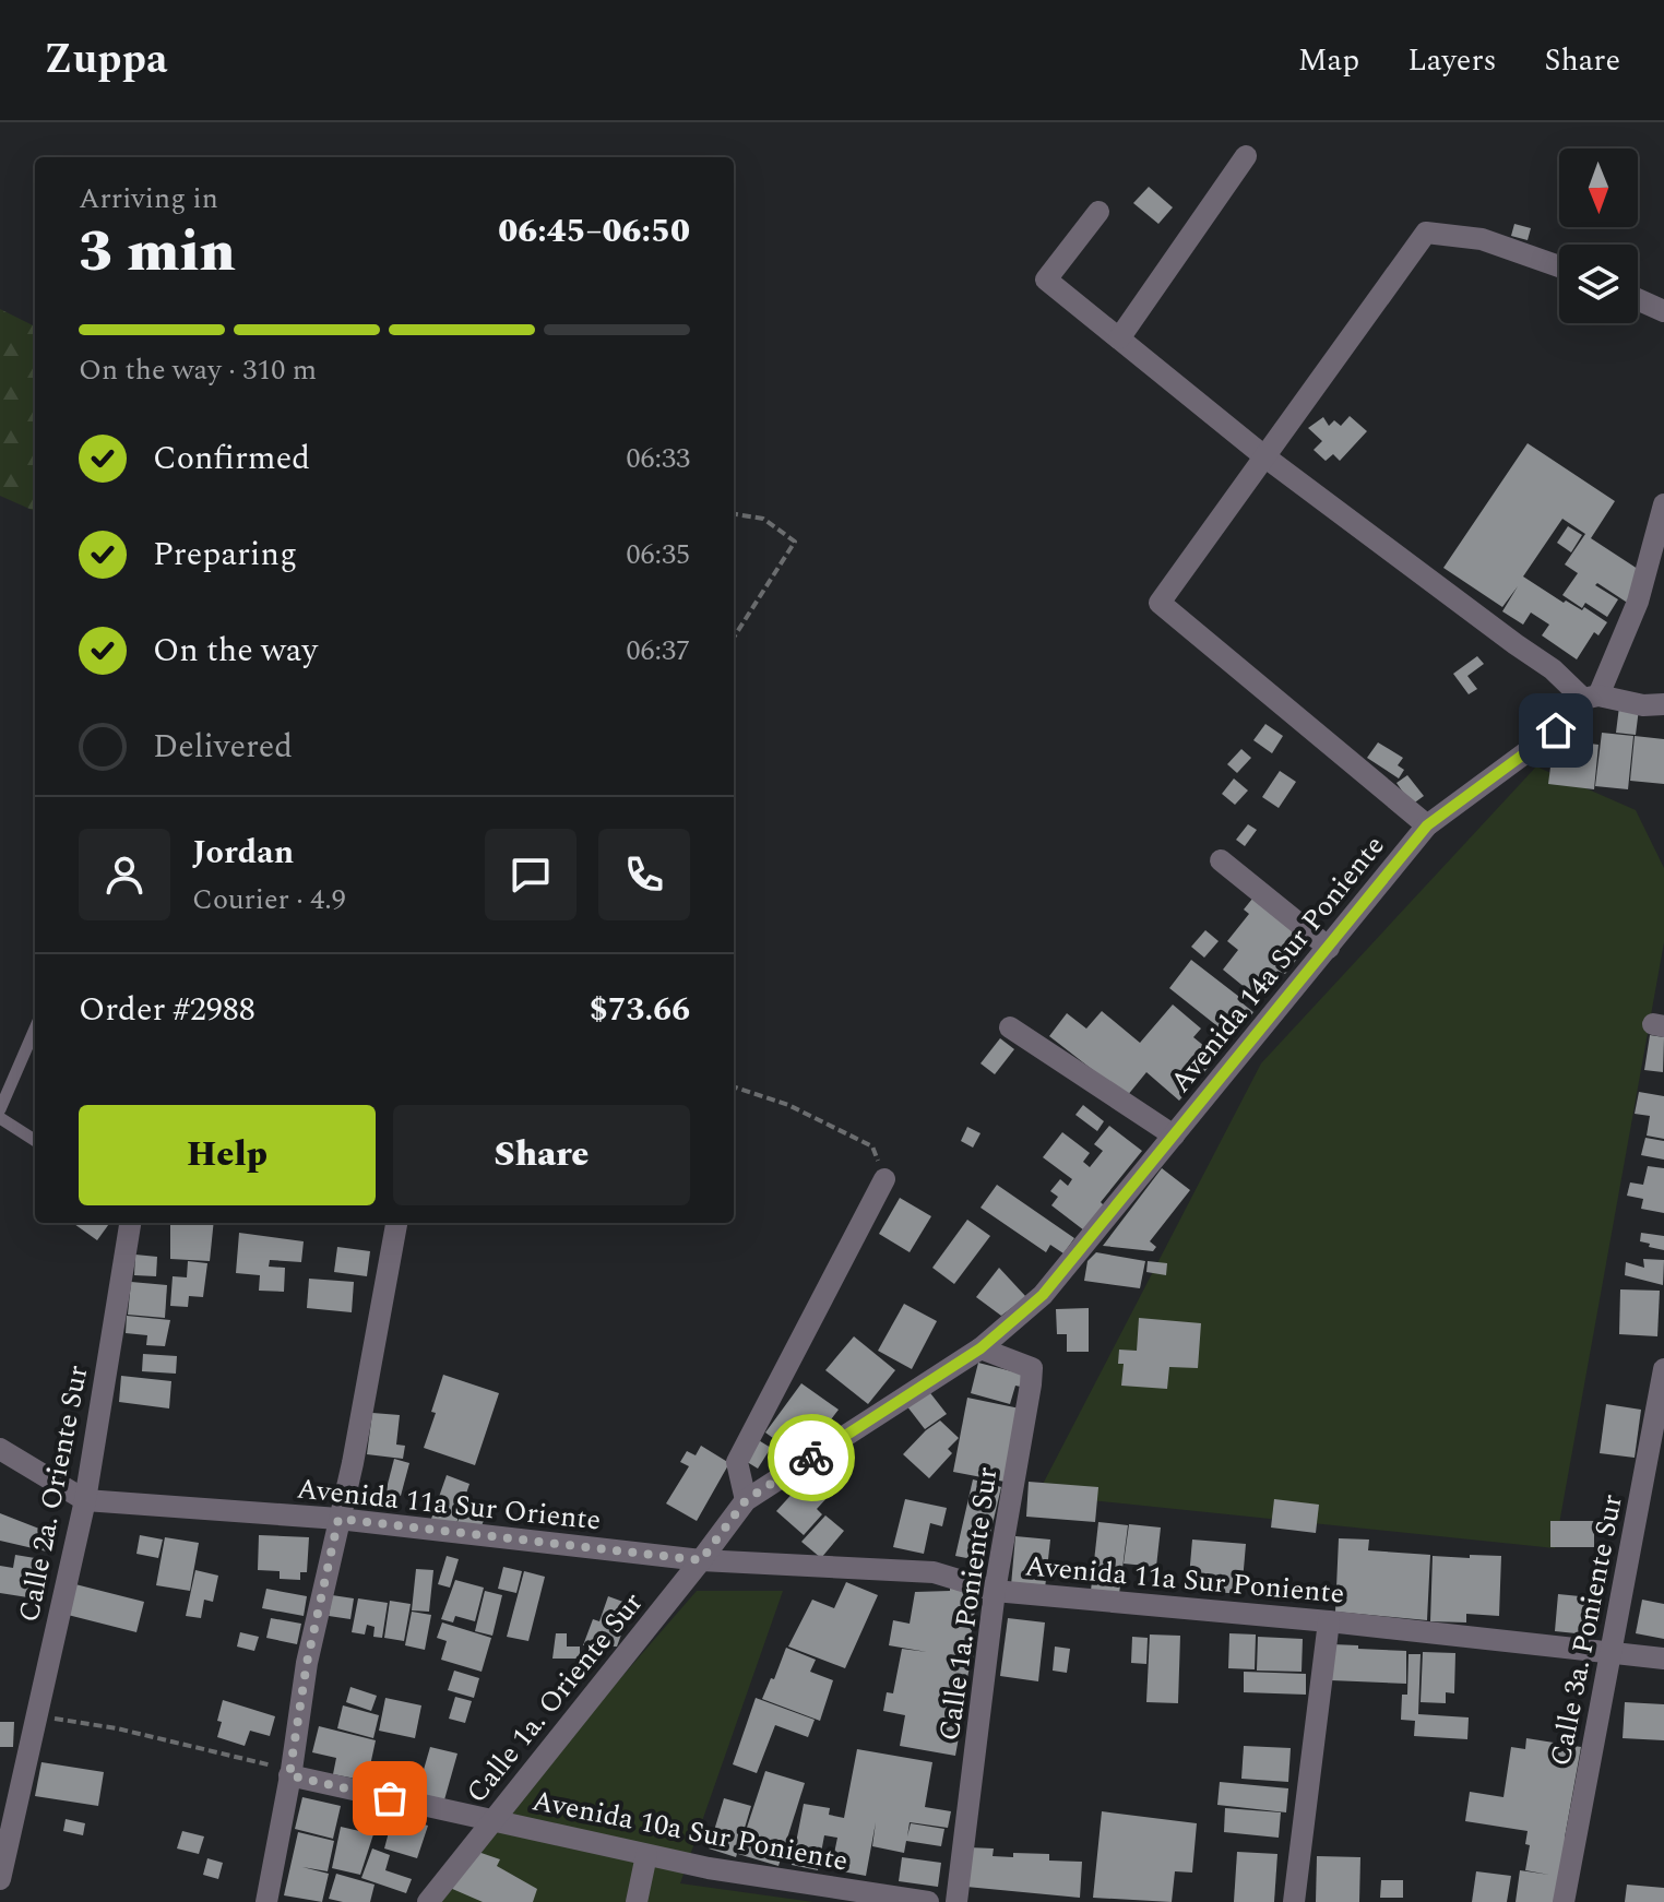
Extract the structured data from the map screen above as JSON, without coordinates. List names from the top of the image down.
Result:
{
  "streets": {
    "street": [
      "Avenida 14a Sur Poniente",
      "Calle 2a. Oriente Sur",
      "Avenida 11a Sur Oriente",
      "Avenida 11a Sur Poniente",
      "Calle 1a. Poniente Sur",
      "Calle 3a. Poniente Sur",
      "Calle 1a. Oriente Sur",
      "Avenida 10a Sur Poniente"
    ]
  },
  "crossings": [
    ["Avenida 14a Sur Poniente", "Calle 1a. Poniente Sur"],
    ["Avenida 14a Sur Poniente", "Calle 1a. Oriente Sur"],
    ["Calle 2a. Oriente Sur", "Avenida 11a Sur Oriente"],
    ["Avenida 11a Sur Oriente", "Avenida 11a Sur Poniente"],
    ["Avenida 11a Sur Oriente", "Calle 1a. Oriente Sur"],
    ["Avenida 11a Sur Poniente", "Calle 1a. Poniente Sur"],
    ["Avenida 11a Sur Poniente", "Calle 3a. Poniente Sur"],
    ["Avenida 11a Sur Poniente", "Calle 1a. Oriente Sur"],
    ["Calle 1a. Poniente Sur", "Calle 1a. Oriente Sur"],
    ["Calle 1a. Oriente Sur", "Avenida 10a Sur Poniente"]
  ],
  "north": "bottom",
  "page": {
    "header": "Zuppa",
    "nav": ["Map", "Layers", "Share"],
    "heading": ["3 min", "Arriving in", "06:45–06:50"],
    "panel": [
      "Jordan",
      "Courier · 4.9",
      "Order #2988",
      "$73.66"
    ],
    "bar": "On the way · 310 m",
    "list": [
      ["Confirmed", "06:33"],
      ["Preparing", "06:35"],
      ["On the way", "06:37"],
      "Delivered"
    ],
    "buttons": ["Help", "Share"]
  }
}
